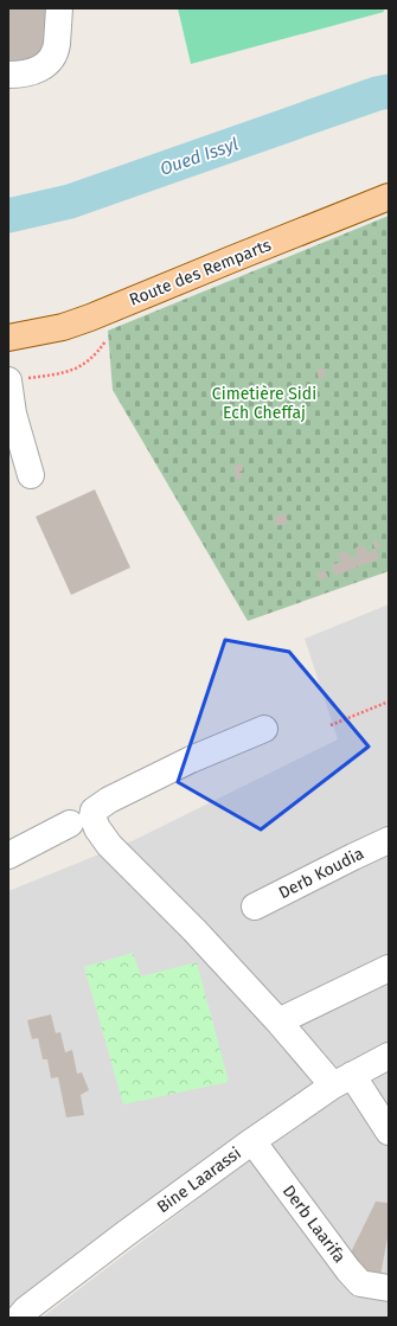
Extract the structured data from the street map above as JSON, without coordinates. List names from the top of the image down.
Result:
{
  "streets": {
    "main road": ["Route des Remparts"],
    "street": ["Derb Koudia", "Bine Laarassi", "Derb Laarifa"]
  },
  "crossings": [
    ["Bine Laarassi", "Derb Laarifa"]
  ],
  "water": ["Oued Issyl"],
  "parks": ["Cimetière Sidi Ech Cheffaj"]
}
